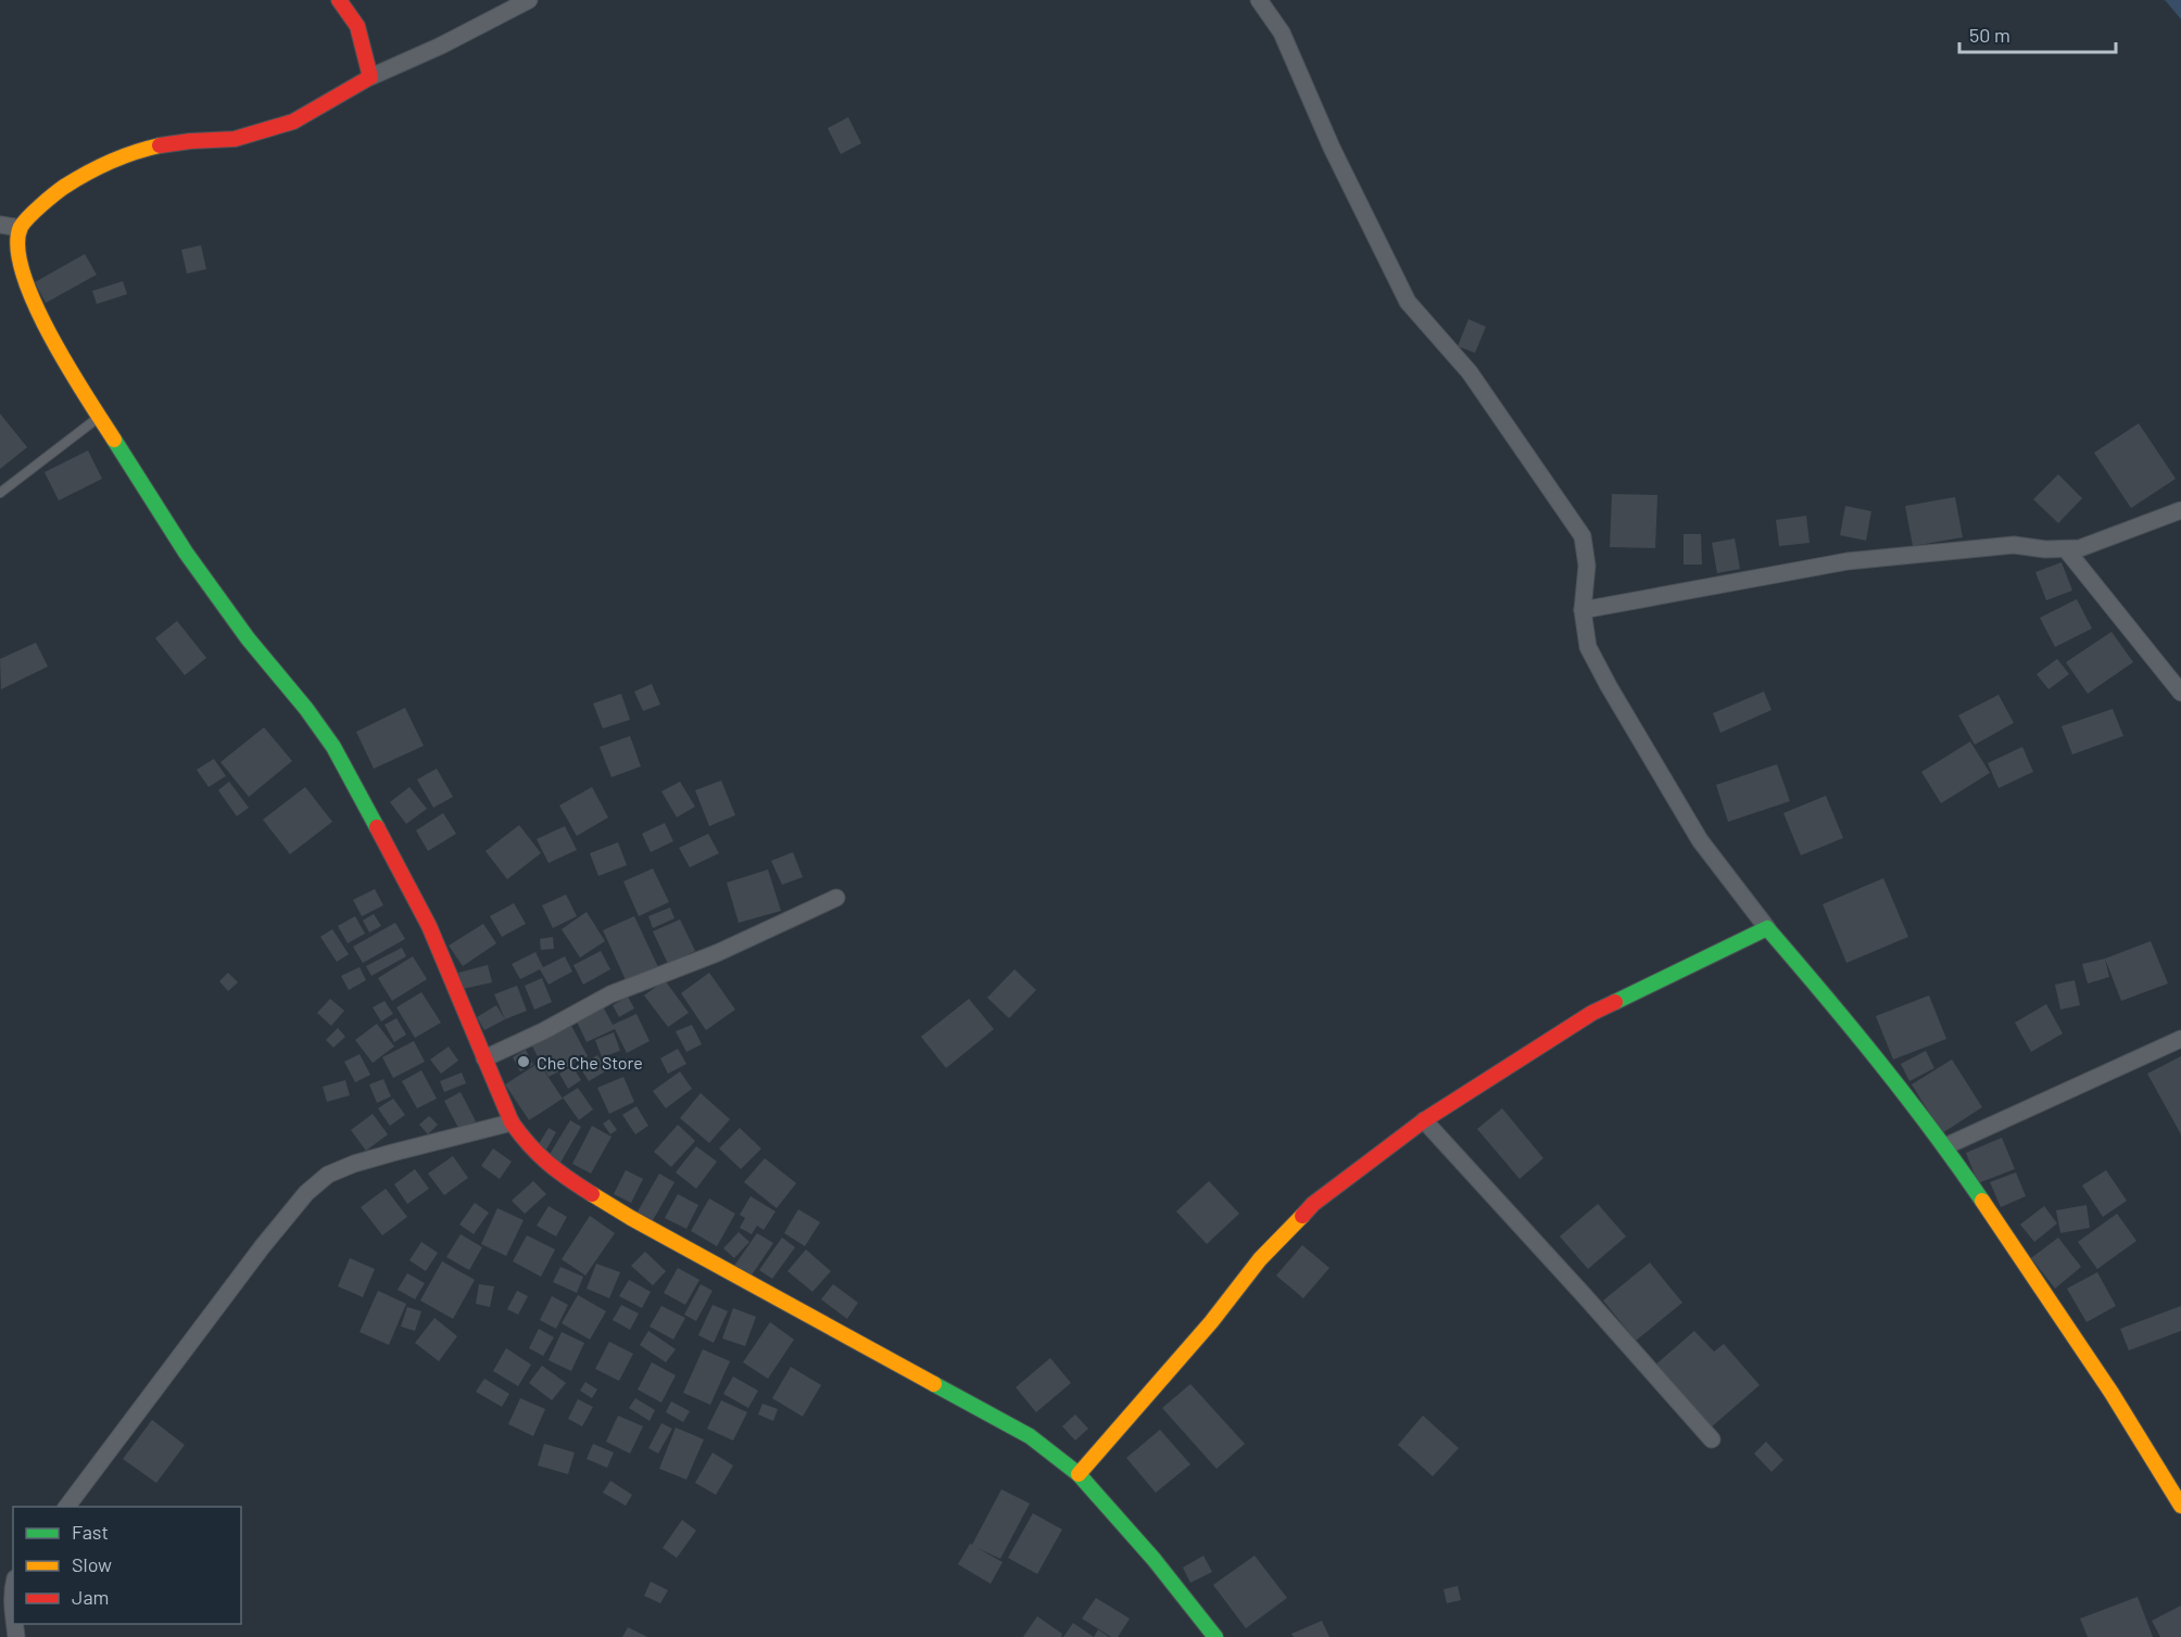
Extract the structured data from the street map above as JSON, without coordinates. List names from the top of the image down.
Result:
{
  "places": ["Che Che Store"],
  "legend": ["Fast", "Slow", "Jam"],
  "scale_bar": "50 m"
}
